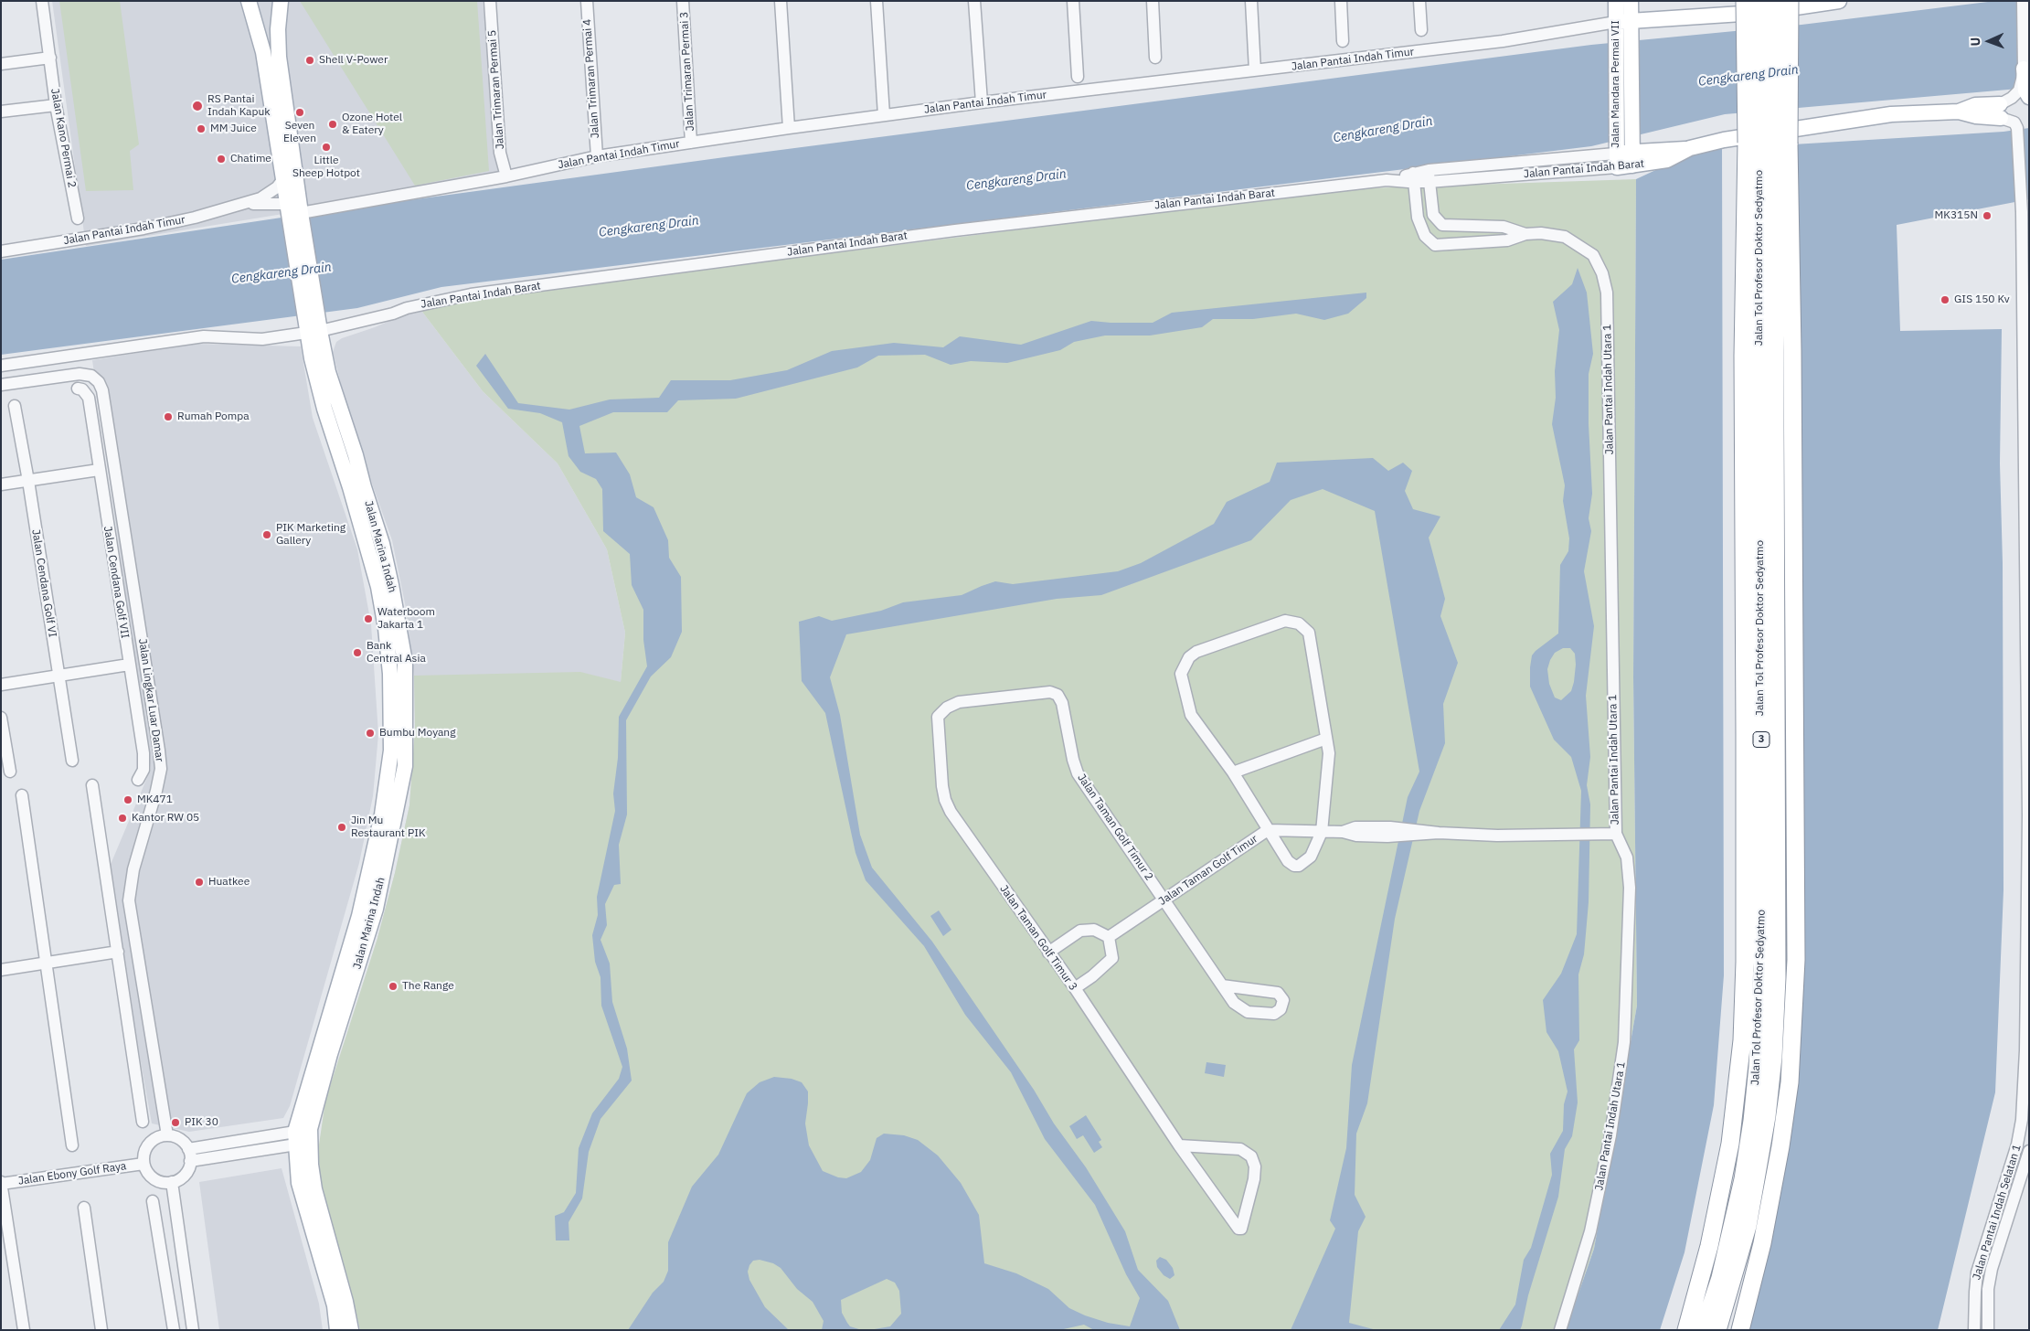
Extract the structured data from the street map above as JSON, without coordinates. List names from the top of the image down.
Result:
{
  "streets": {
    "highway": ["Jalan Tol Profesor Doktor Sedyatmo", "3"],
    "main road": [
      "Jalan Pantai Indah Timur",
      "Jalan Mandara Permai VII",
      "Jalan Pantai Indah Barat",
      "Jalan Marina Indah"
    ],
    "street": [
      "Jalan Trimaran Permai 3",
      "Jalan Trimaran Permai 4",
      "Jalan Trimaran Permai 5",
      "Jalan Kano Permai 2",
      "Jalan Pantai Indah Utara 1",
      "Jalan Cendana Golf VII",
      "Jalan Cendana Golf VI",
      "Jalan Lingkar Luar Damar",
      "Jalan Taman Golf Timur 2",
      "Jalan Taman Golf Timur",
      "Jalan Taman Golf Timur 3",
      "Jalan Ebony Golf Raya",
      "Jalan Pantai Indah Selatan 1"
    ]
  },
  "crossings": [
    ["Jalan Pantai Indah Timur", "Jalan Trimaran Permai 3"],
    ["Jalan Pantai Indah Timur", "Jalan Trimaran Permai 4"],
    ["Jalan Pantai Indah Timur", "Jalan Mandara Permai VII"],
    ["Jalan Pantai Indah Timur", "Jalan Trimaran Permai 5"],
    ["Jalan Pantai Indah Timur", "Jalan Marina Indah"],
    ["Jalan Mandara Permai VII", "Jalan Pantai Indah Barat"],
    ["Jalan Pantai Indah Barat", "Jalan Pantai Indah Utara 1"],
    ["Jalan Pantai Indah Barat", "Jalan Marina Indah"],
    ["Jalan Pantai Indah Barat", "Jalan Pantai Indah Selatan 1"],
    ["Jalan Pantai Indah Utara 1", "Jalan Taman Golf Timur"],
    ["Jalan Lingkar Luar Damar", "Jalan Ebony Golf Raya"],
    ["Jalan Taman Golf Timur 2", "Jalan Taman Golf Timur"],
    ["Jalan Taman Golf Timur 2", "Jalan Taman Golf Timur 3"]
  ],
  "water": ["Cengkareng Drain"],
  "places": [
    "Shell V-Power",
    "RS Pantai Indah Kapuk",
    "Seven Eleven",
    "Ozone Hotel & Eatery",
    "MM Juice",
    "Little Sheep Hotpot",
    "Chatime",
    "MK315N",
    "GIS 150 Kv",
    "Rumah Pompa",
    "PIK Marketing Gallery",
    "Waterboom Jakarta 1",
    "Bank Central Asia",
    "Bumbu Moyang",
    "MK471",
    "Kantor RW 05",
    "Jin Mu Restaurant PIK",
    "Huatkee",
    "The Range",
    "PIK 30"
  ],
  "north": "left"
}
